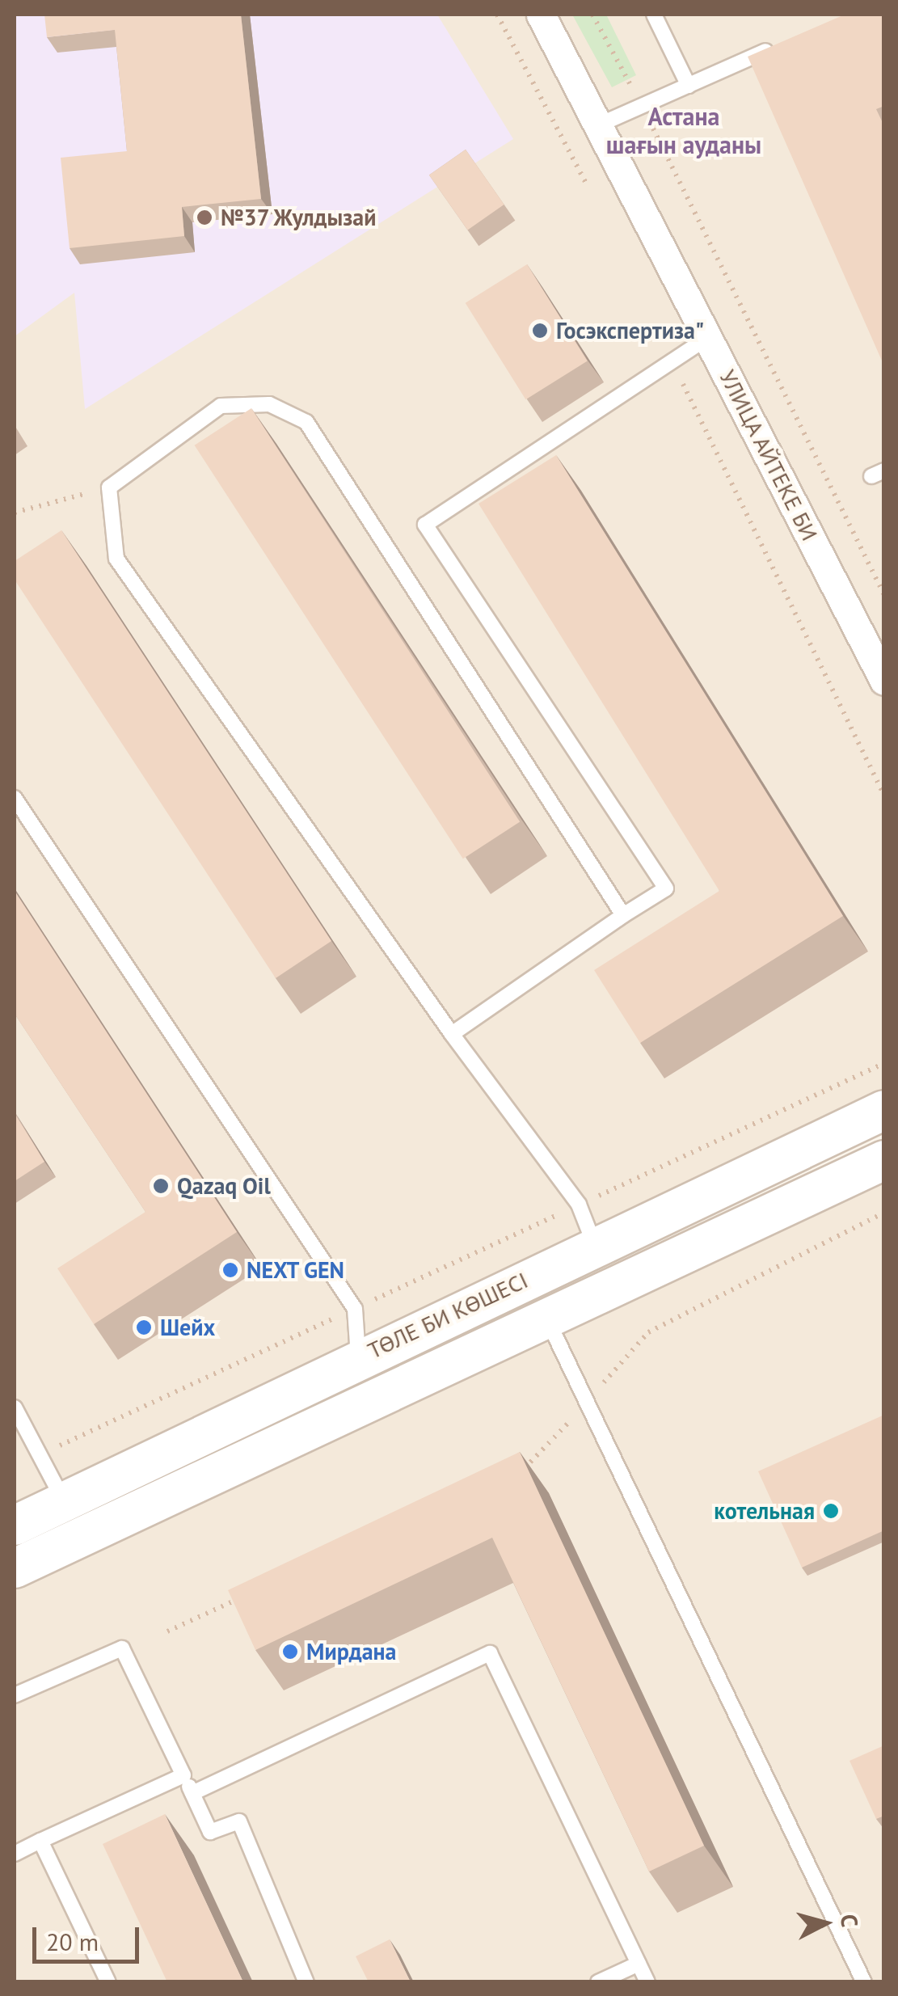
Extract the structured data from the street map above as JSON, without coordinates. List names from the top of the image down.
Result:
{
  "streets": {
    "main road": ["ТӨЛЕ БИ КӨШЕСІ"],
    "street": ["УЛИЦА АЙТЕКЕ БИ"]
  },
  "districts": ["Астана шағын ауданы"],
  "places": [
    "№37 Жулдызай",
    "Госэкспертиза\"",
    "Qazaq Oil",
    "NEXT GEN",
    "Шейх",
    "котельная",
    "Мирдана"
  ],
  "scale_bar": "20 m",
  "north": "right"
}
